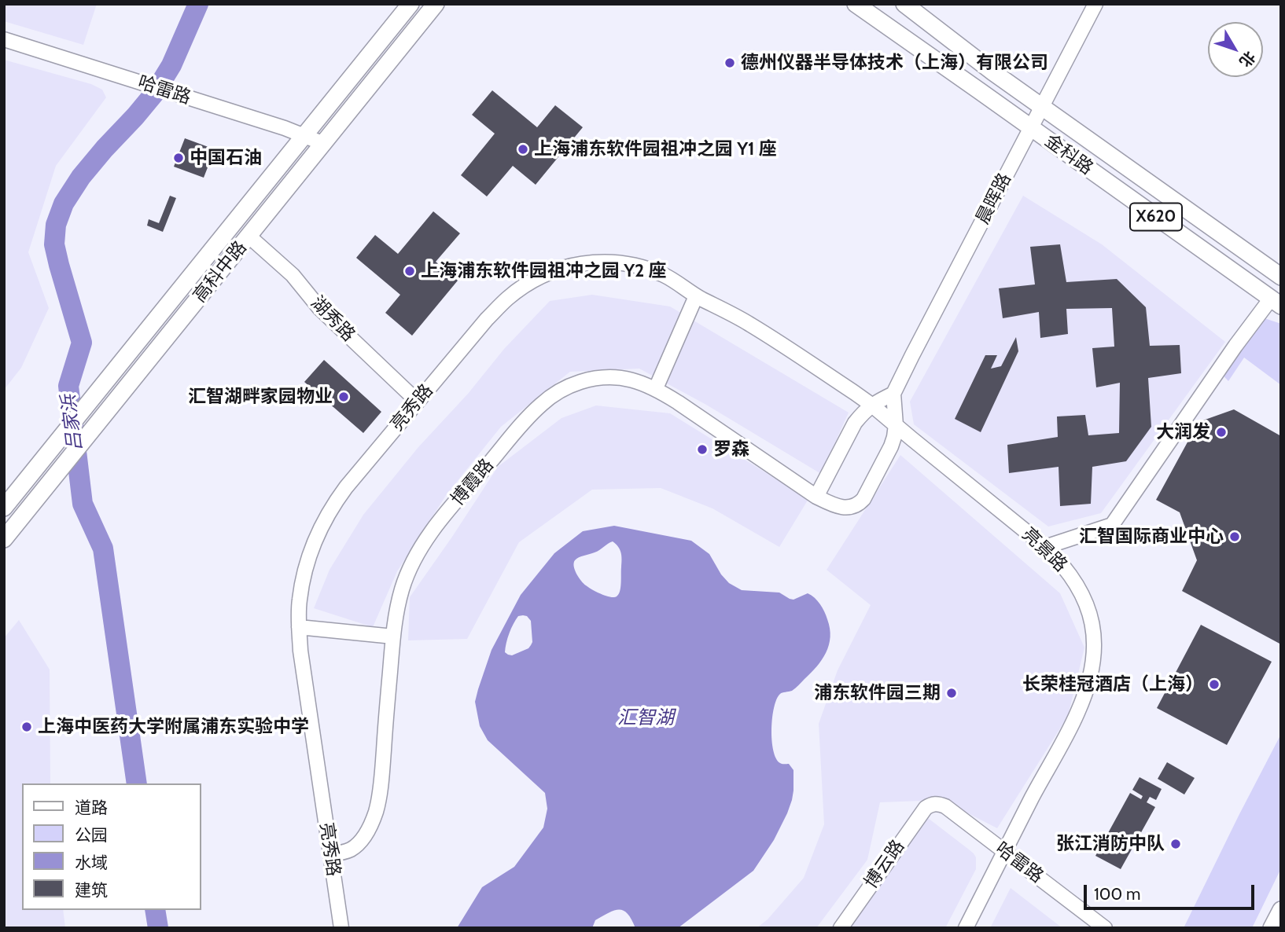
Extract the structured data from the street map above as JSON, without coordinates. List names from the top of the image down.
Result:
{
  "streets": {
    "main road": ["金科路", "X620", "高科中路"],
    "street": [
      "哈雷路",
      "晨晖路",
      "湖秀路",
      "亮秀路",
      "博霞路",
      "亮景路",
      "博云路"
    ]
  },
  "crossings": [
    ["哈雷路", "高科中路"],
    ["哈雷路", "亮景路"],
    ["哈雷路", "博云路"],
    ["金科路", "晨晖路"],
    ["高科中路", "湖秀路"],
    ["湖秀路", "亮秀路"],
    ["亮秀路", "博霞路"],
    ["亮秀路", "亮景路"]
  ],
  "water": ["吕家浜", "汇智湖"],
  "places": [
    "德州仪器半导体技术（上海）有限公司",
    "上海浦东软件园祖冲之园 Y1 座",
    "中国石油",
    "上海浦东软件园祖冲之园 Y2 座",
    "汇智湖畔家园物业",
    "大润发",
    "罗森",
    "汇智国际商业中心",
    "长荣桂冠酒店（上海）",
    "浦东软件园三期",
    "上海中医药大学附属浦东实验中学",
    "张江消防中队"
  ],
  "legend": [
    "道路",
    "公园",
    "水域",
    "建筑"
  ],
  "scale_bar": "100 m",
  "north": "bottom right"
}
